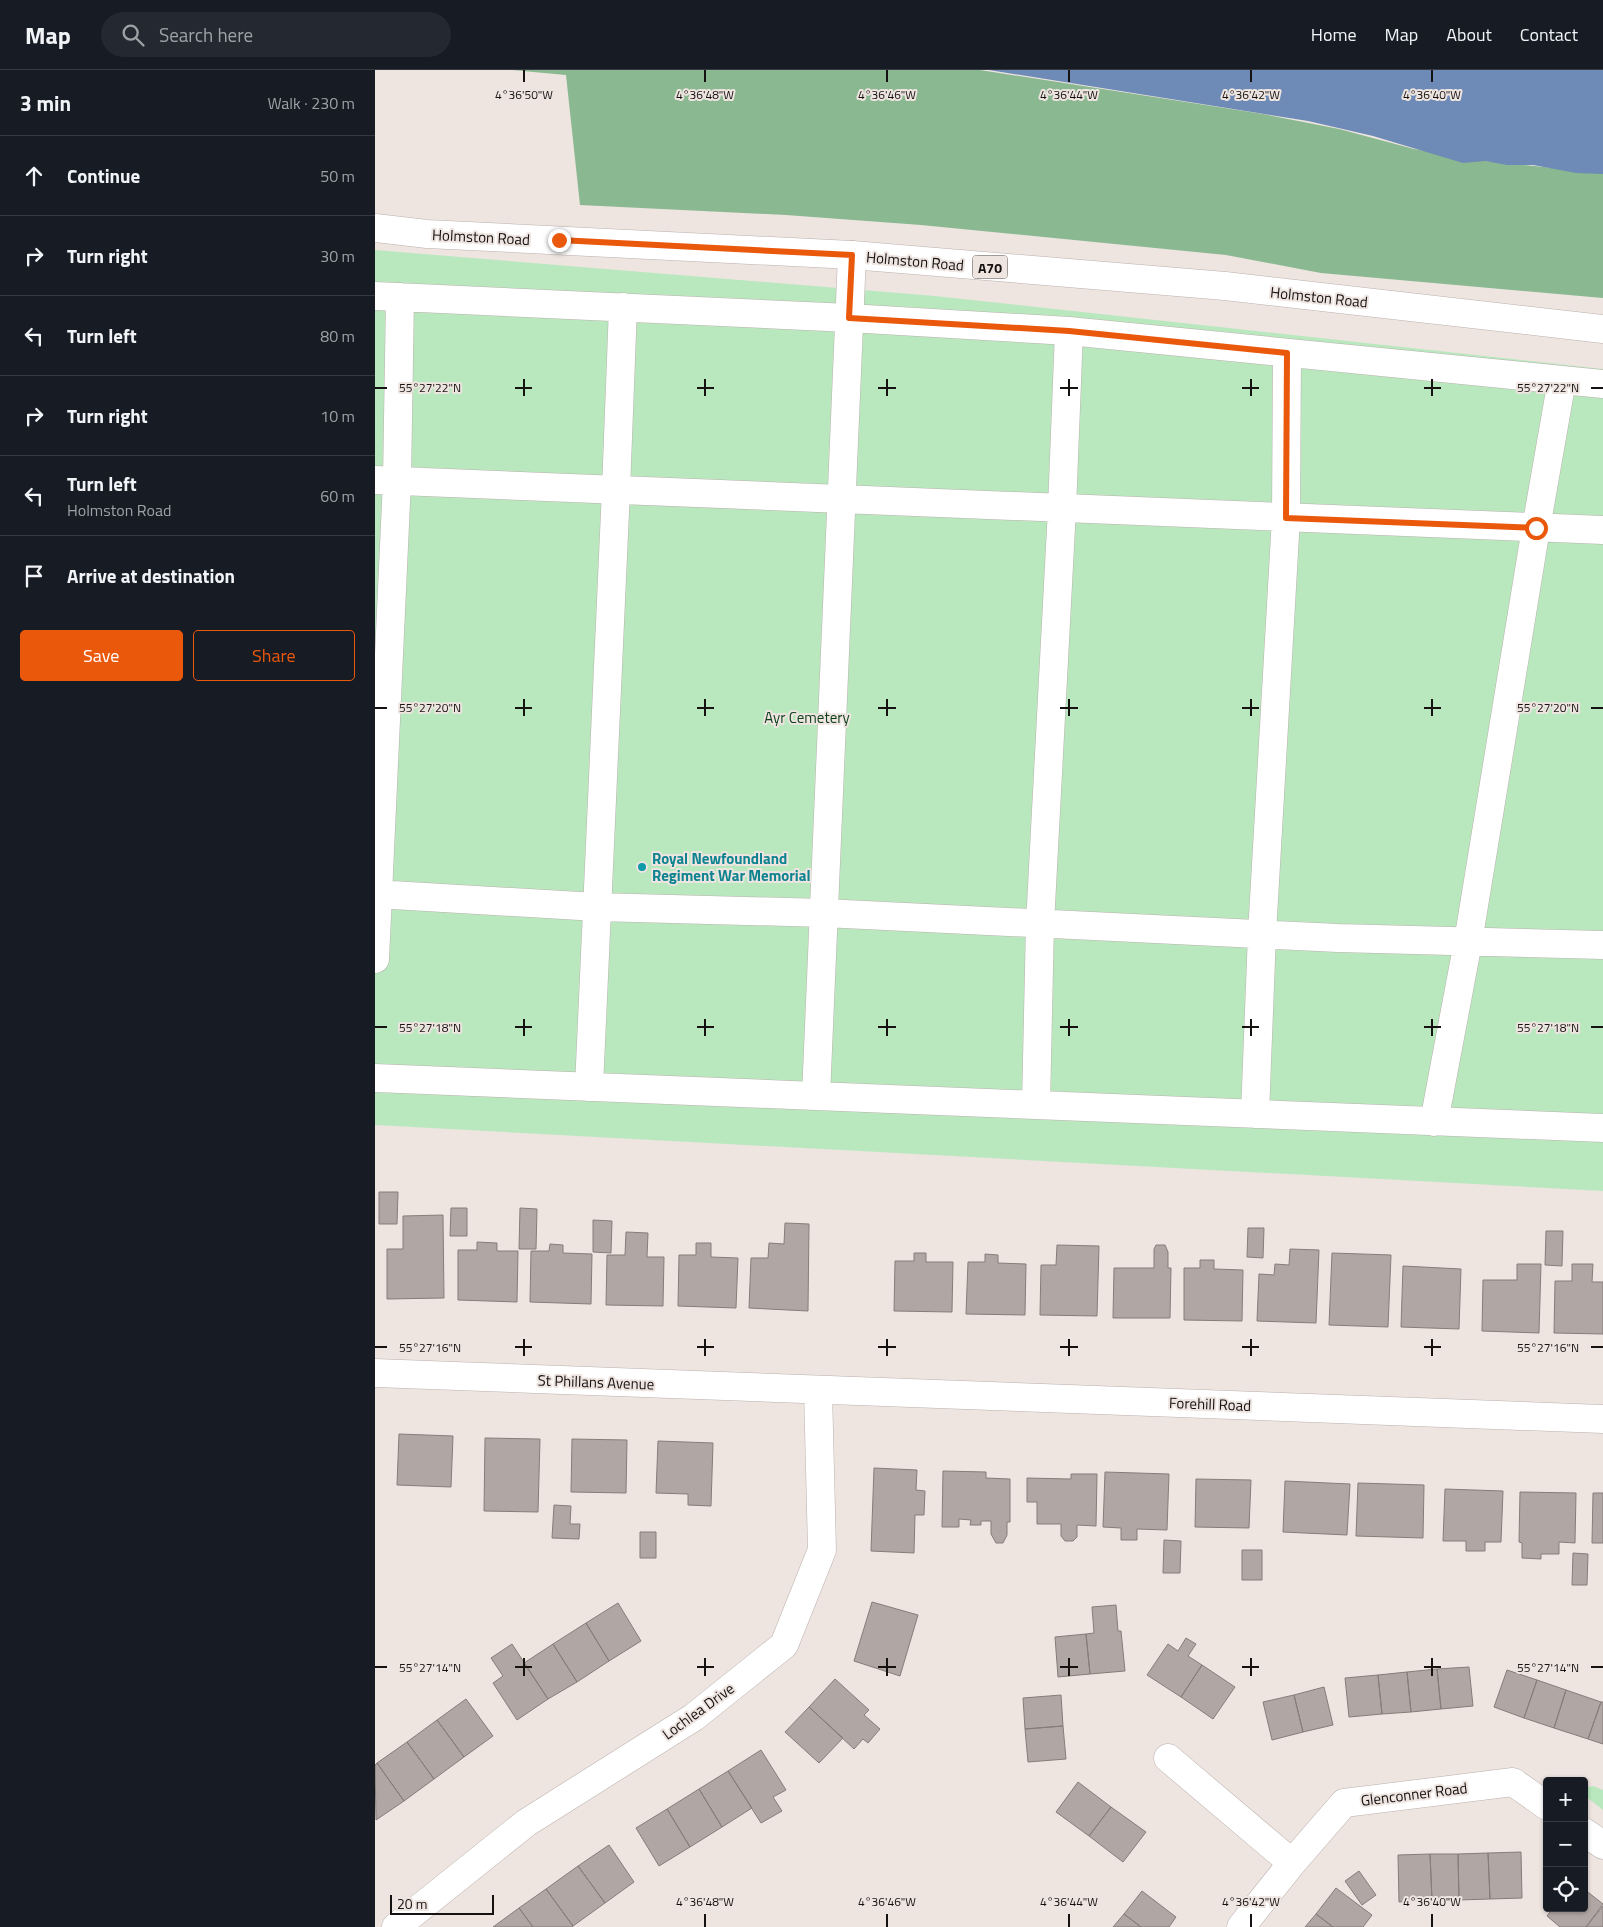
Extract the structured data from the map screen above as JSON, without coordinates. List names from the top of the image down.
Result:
{
  "streets": {
    "street": [
      "Holmston Road",
      "A70",
      "St Phillans Avenue",
      "Forehill Road",
      "Lochlea Drive",
      "Glenconner Road"
    ]
  },
  "crossings": [
    ["St Phillans Avenue", "Forehill Road"],
    ["St Phillans Avenue", "Lochlea Drive"],
    ["Forehill Road", "Lochlea Drive"]
  ],
  "parks": ["Ayr Cemetery"],
  "places": ["Royal Newfoundland Regiment War Memorial"],
  "scale_bar": "20 m",
  "page": {
    "header": "Map",
    "search": "Search here",
    "nav": [
      "Home",
      "Map",
      "About",
      "Contact"
    ],
    "heading": ["3 min", "Walk · 230 m"],
    "list": [
      ["Continue", "50 m"],
      ["Turn right", "30 m"],
      ["Turn left", "80 m"],
      ["Turn right", "10 m"],
      ["Turn left", "Holmston Road", "60 m"],
      "Arrive at destination"
    ],
    "buttons": ["Save", "Share"],
    "map_buttons": ["+", "−"],
    "scale": "20 m"
  },
  "coordinates": [
    "4°36'50\"W",
    "4°36'48\"W",
    "4°36'46\"W",
    "4°36'44\"W",
    "4°36'42\"W",
    "4°36'40\"W",
    "55°27'22\"N",
    "55°27'20\"N",
    "55°27'18\"N",
    "55°27'16\"N",
    "55°27'14\"N"
  ]
}
